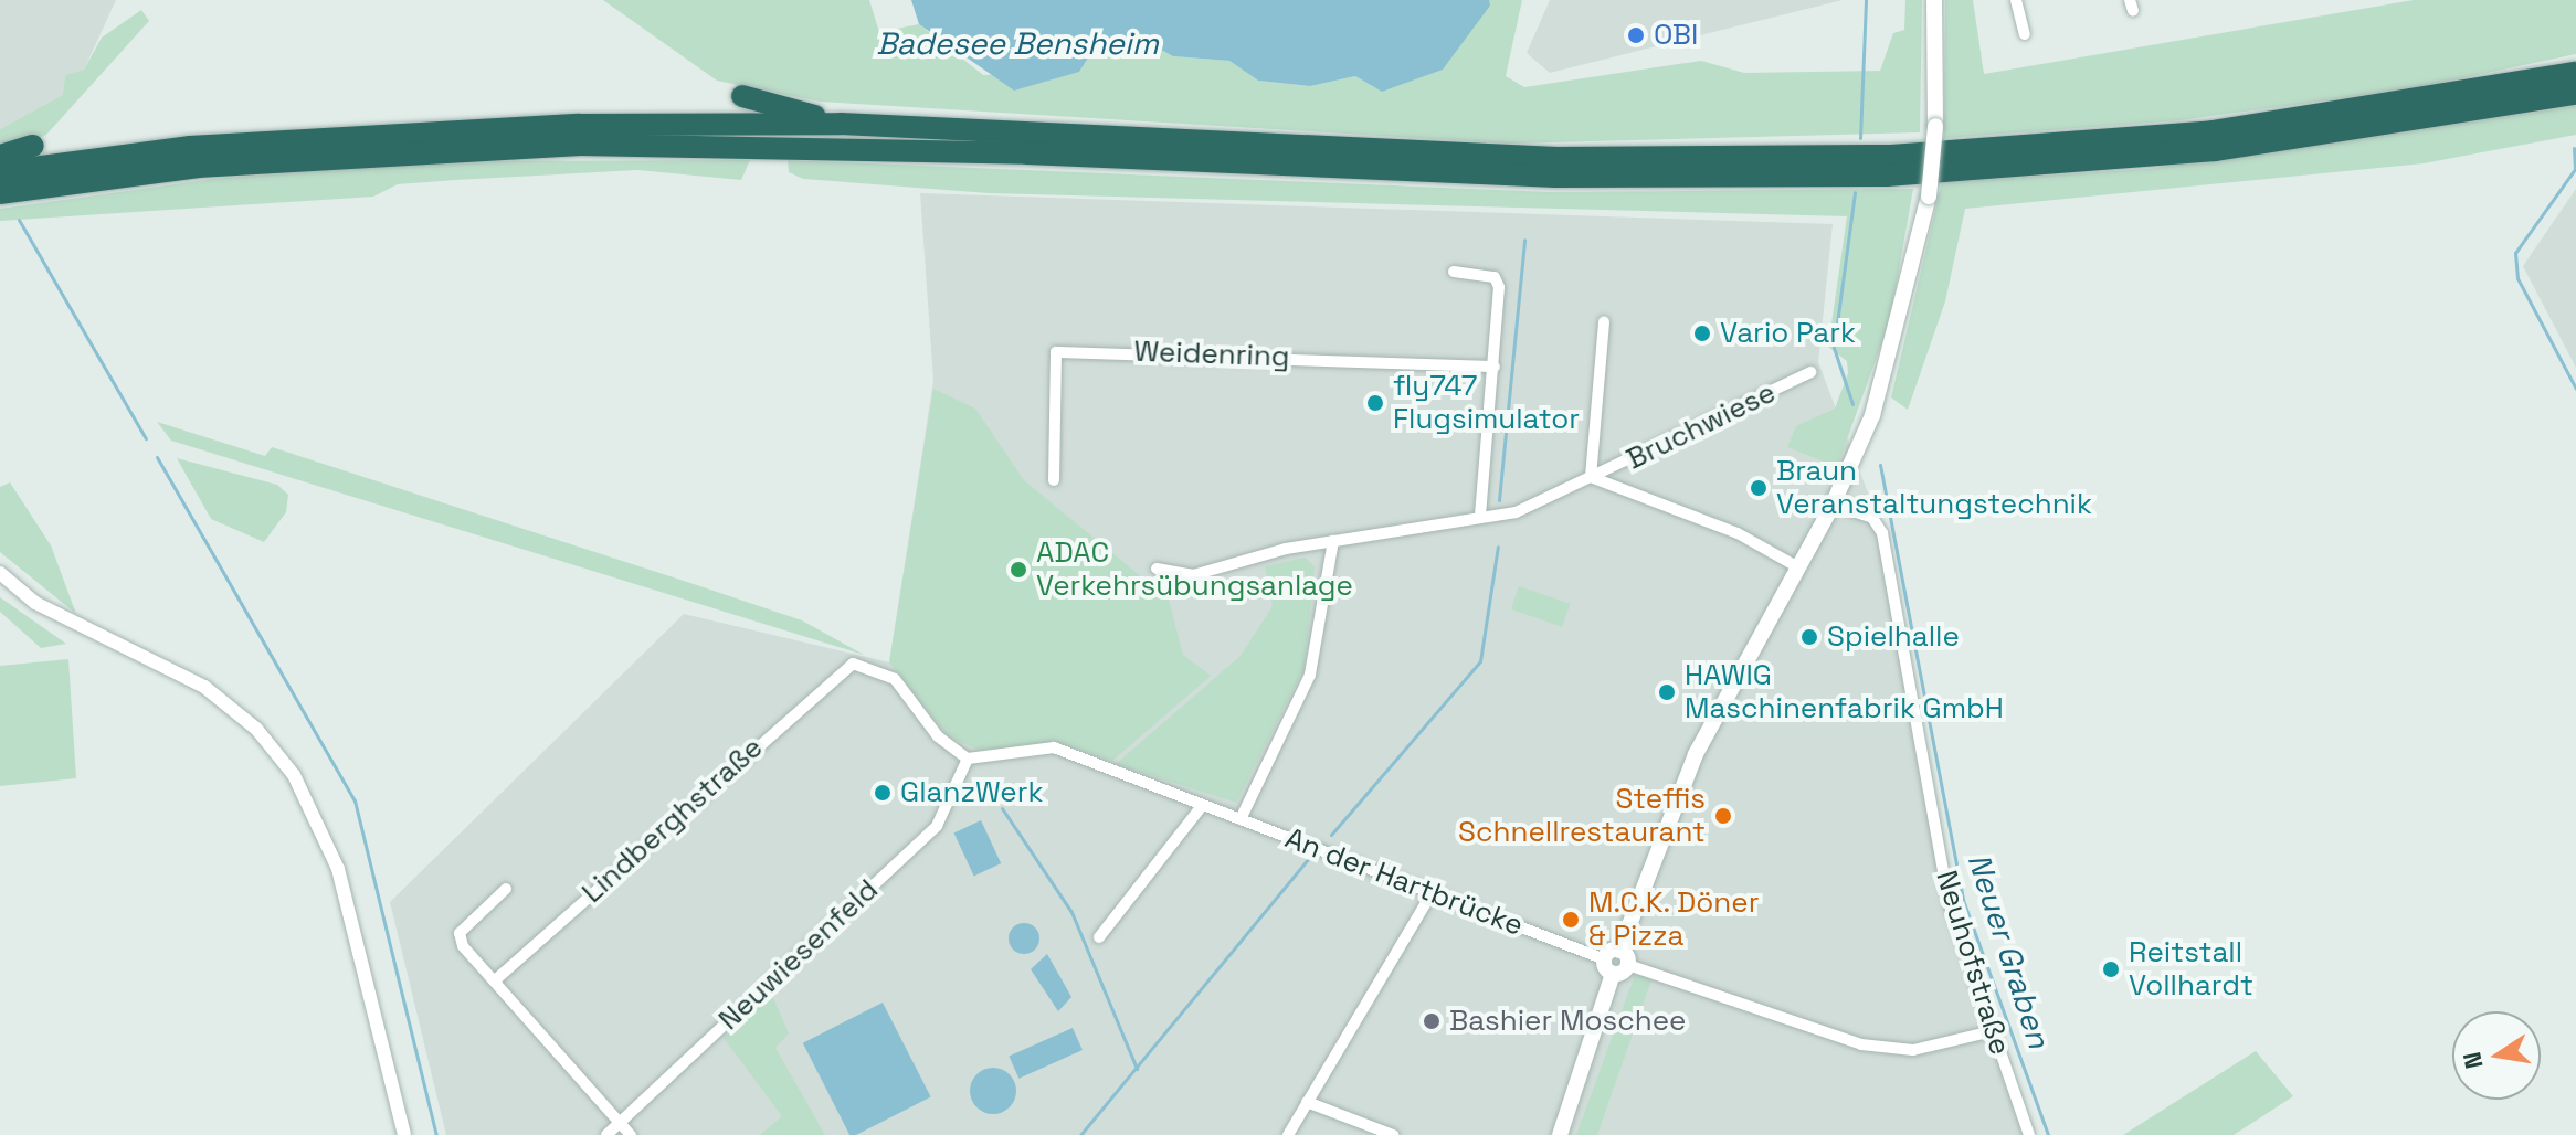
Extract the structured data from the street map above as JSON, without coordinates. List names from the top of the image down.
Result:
{
  "streets": {
    "street": [
      "Weidenring",
      "Bruchwiese",
      "Lindberghstraße",
      "An der Hartbrücke",
      "Neuwiesenfeld",
      "Neuhofstraße"
    ]
  },
  "crossings": [
    ["Lindberghstraße", "An der Hartbrücke"],
    ["Lindberghstraße", "Neuwiesenfeld"],
    ["An der Hartbrücke", "Neuwiesenfeld"]
  ],
  "water": ["Badesee Bensheim", "Neuer Graben"],
  "places": [
    "OBI",
    "Vario Park",
    "fly747 Flugsimulator",
    "Braun Veranstaltungstechnik",
    "ADAC Verkehrsübungsanlage",
    "Spielhalle",
    "HAWIG Maschinenfabrik GmbH",
    "GlanzWerk",
    "Steffis Schnellrestaurant",
    "M.C.K. Döner & Pizza",
    "Reitstall Vollhardt",
    "Bashier Moschee"
  ],
  "north": "left"
}
